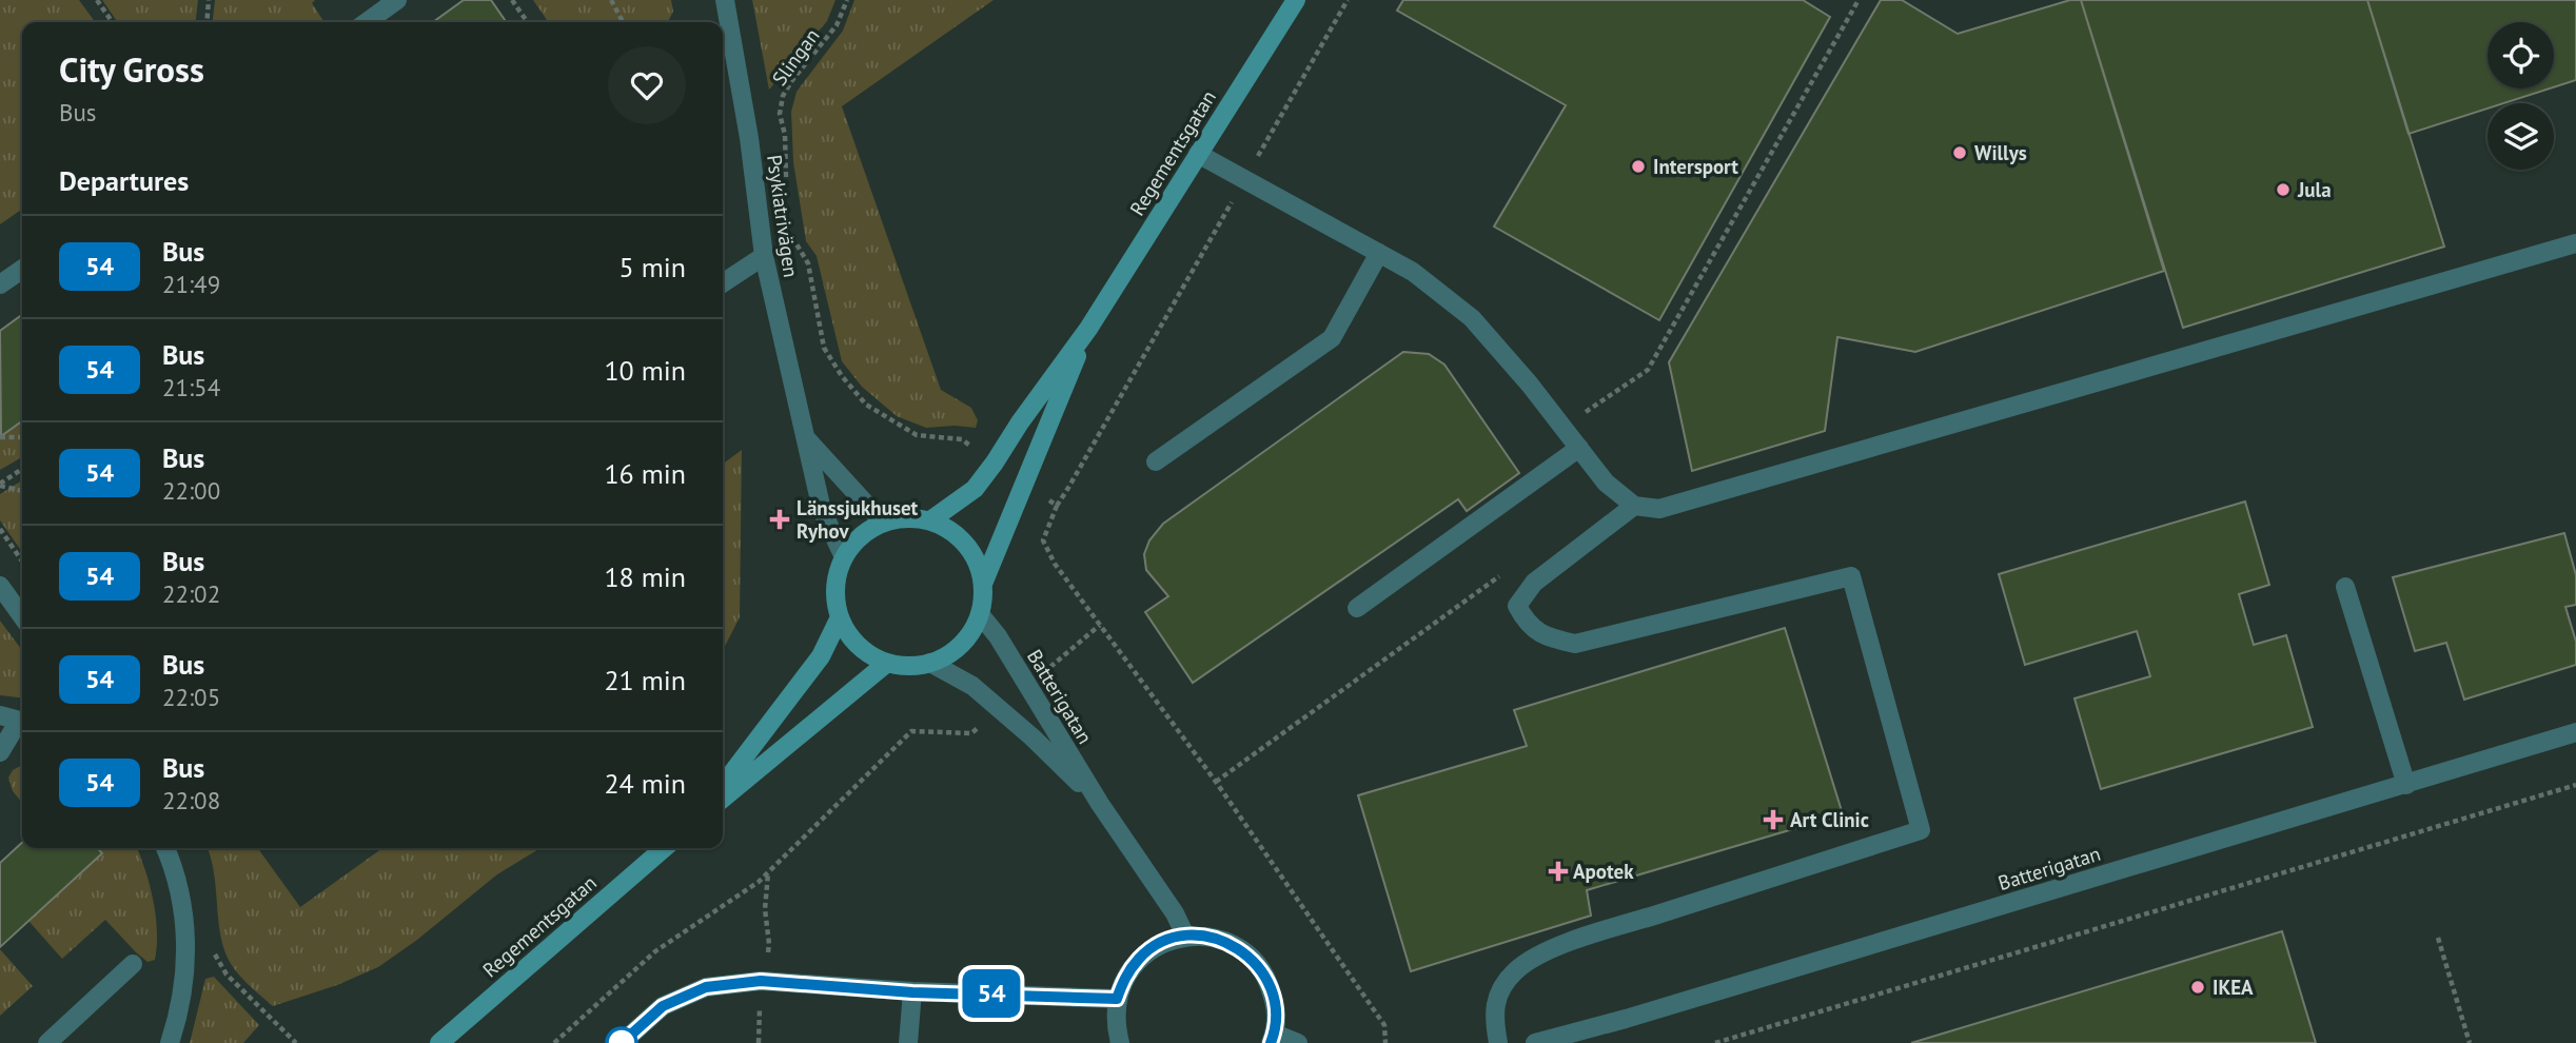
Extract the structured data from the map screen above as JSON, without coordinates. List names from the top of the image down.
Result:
{
  "streets": {
    "street": ["Regementsgatan", "Psykiatrivägen", "Batterigatan"],
    "path": ["Slingan"]
  },
  "crossings": [
    ["Regementsgatan", "Psykiatrivägen"],
    ["Regementsgatan", "Batterigatan"],
    ["Psykiatrivägen", "Batterigatan"]
  ],
  "places": {
    "other": [
      "Willys",
      "Intersport",
      "Jula",
      "IKEA"
    ],
    "health": ["Länssjukhuset Ryhov", "Art Clinic", "Apotek"]
  },
  "lines": ["bus line 54"],
  "page": {
    "on_map": "54",
    "heading": [
      ["City Gross", "Bus"],
      "Departures"
    ],
    "list": [
      {
        "mark": "54",
        "name": "Bus",
        "note": "21:49",
        "value": "5 min"
      },
      {
        "mark": "54",
        "name": "Bus",
        "note": "21:54",
        "value": "10 min"
      },
      {
        "mark": "54",
        "name": "Bus",
        "note": "22:00",
        "value": "16 min"
      },
      {
        "mark": "54",
        "name": "Bus",
        "note": "22:02",
        "value": "18 min"
      },
      {
        "mark": "54",
        "name": "Bus",
        "note": "22:05",
        "value": "21 min"
      },
      {
        "mark": "54",
        "name": "Bus",
        "note": "22:08",
        "value": "24 min"
      }
    ]
  }
}
